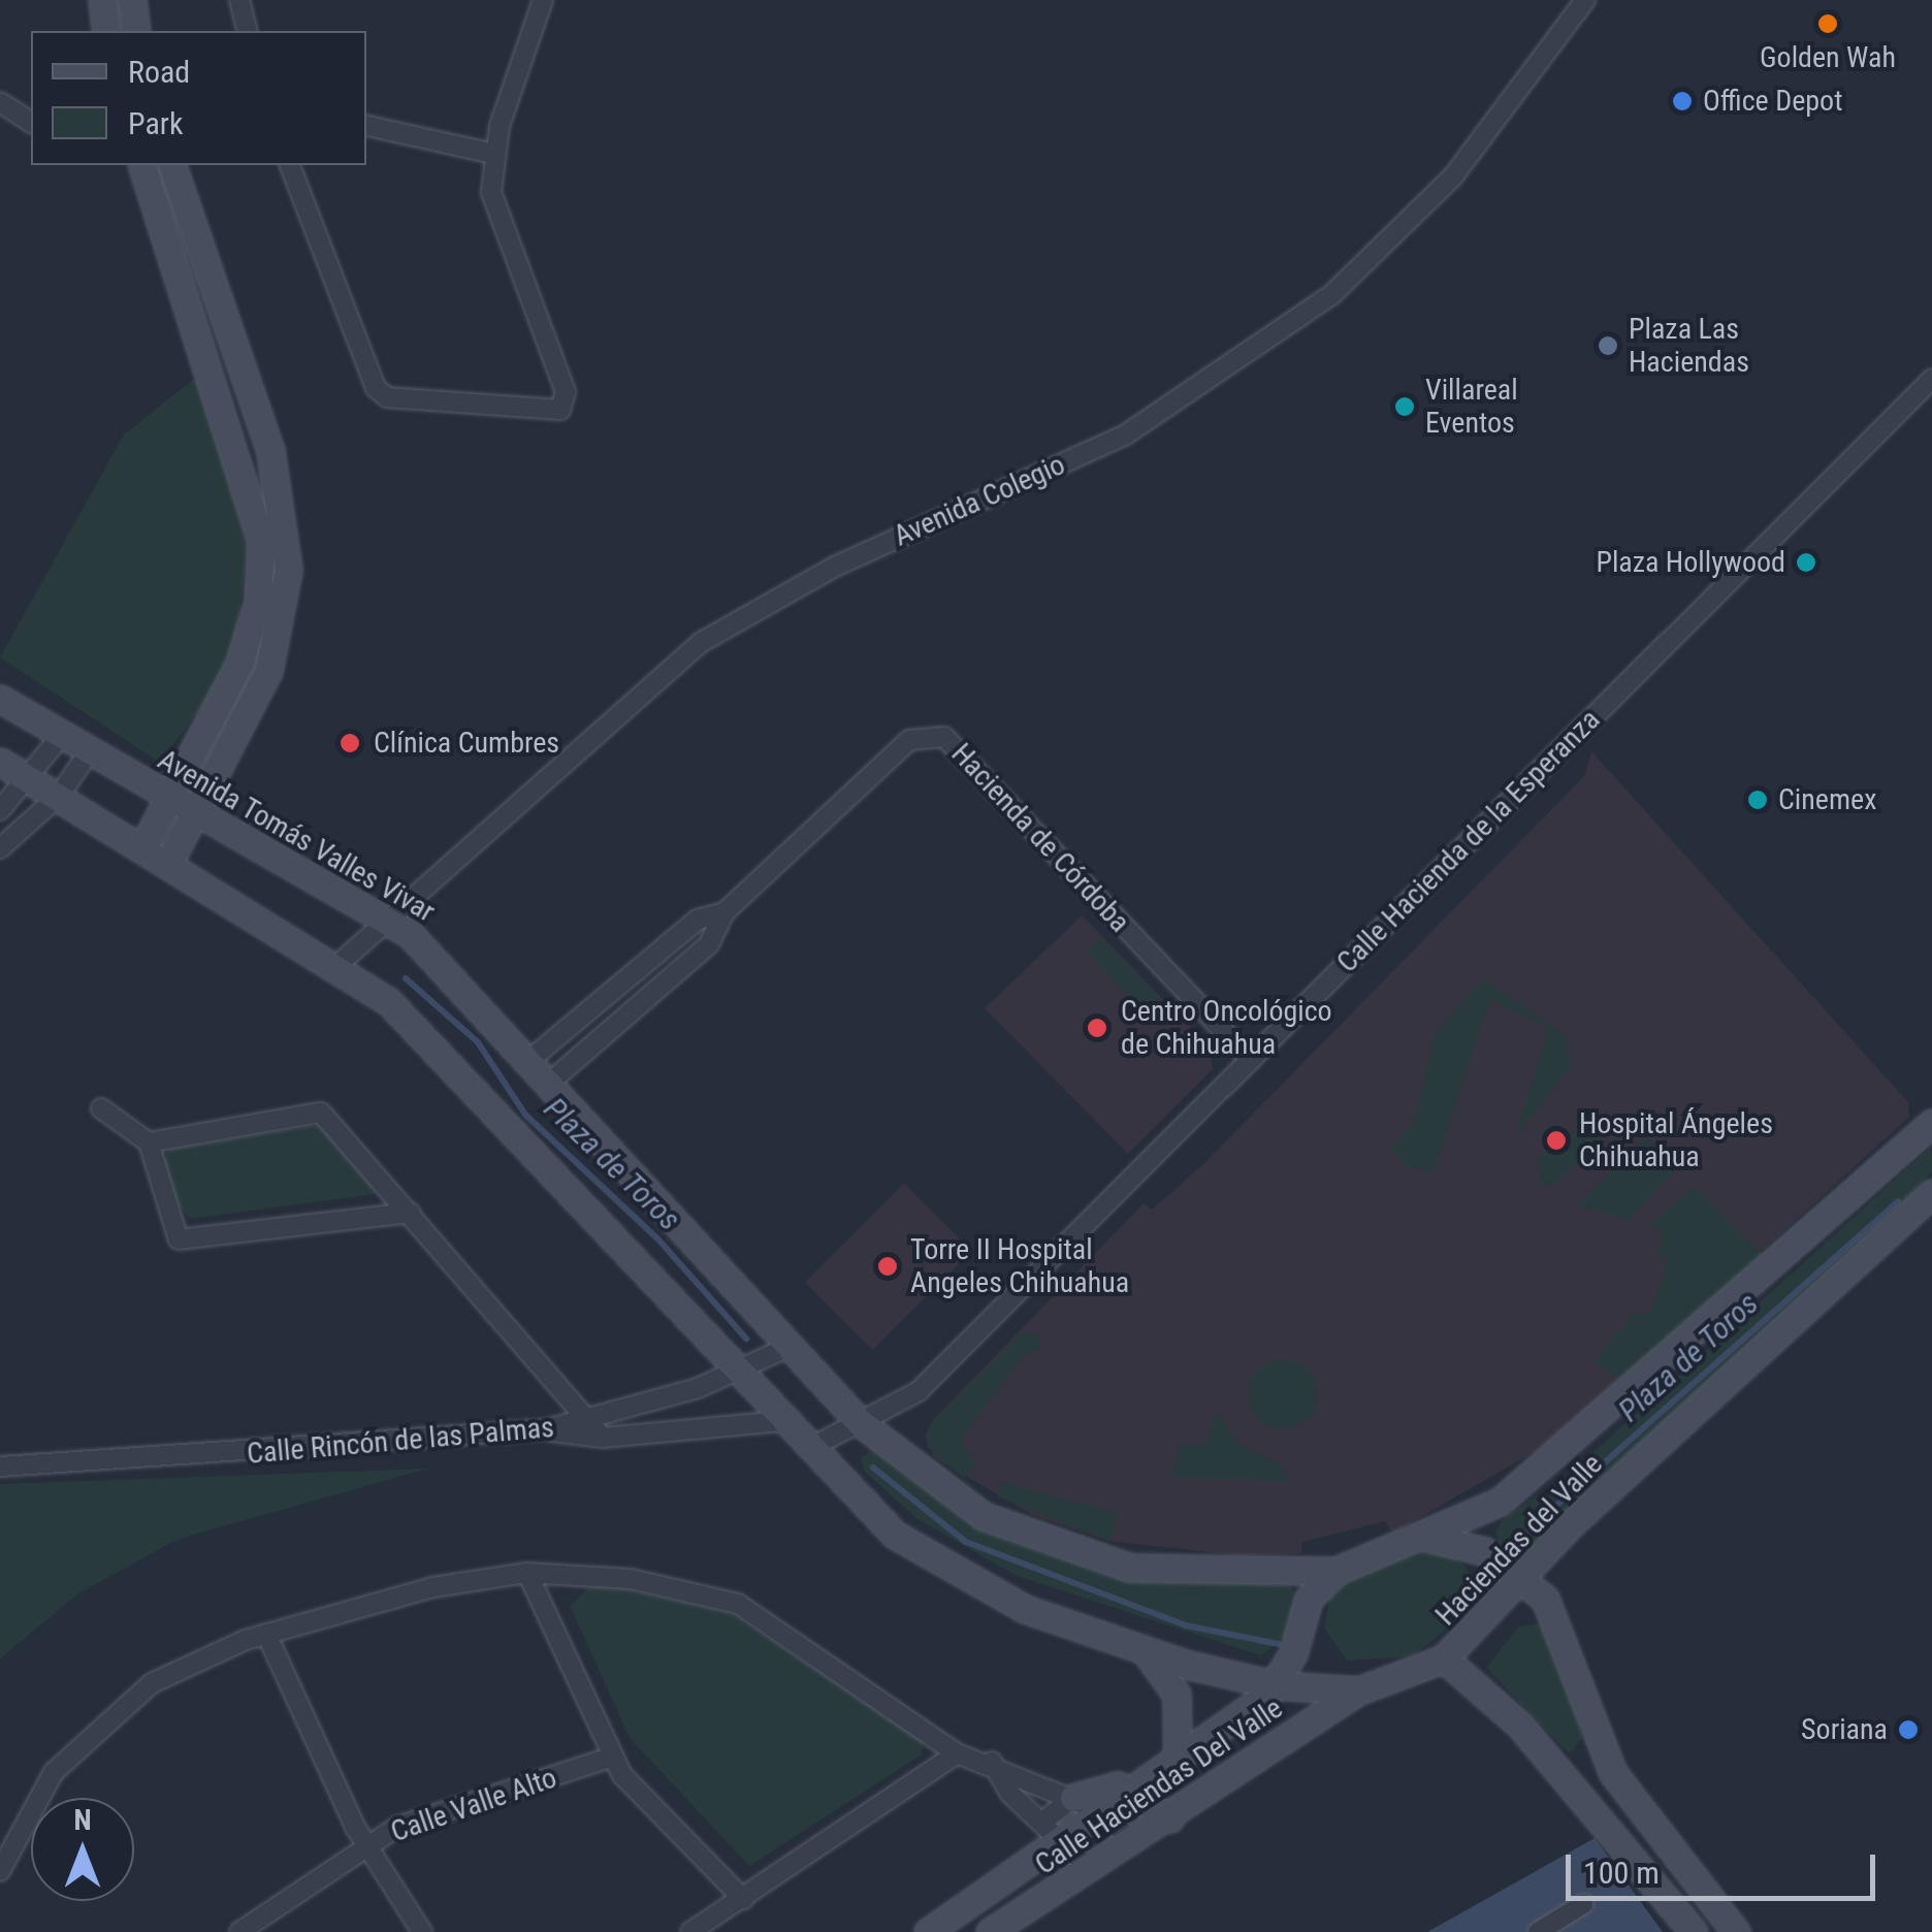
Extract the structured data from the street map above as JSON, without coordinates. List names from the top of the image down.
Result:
{
  "streets": {
    "main road": ["Avenida Tomás Valles Vivar", "Haciendas del Valle", "Calle Haciendas Del Valle"],
    "street": [
      "Avenida Colegio",
      "Hacienda de Córdoba",
      "Calle Hacienda de la Esperanza",
      "Calle Rincón de las Palmas",
      "Calle Valle Alto"
    ]
  },
  "crossings": [
    ["Avenida Colegio", "Avenida Tomás Valles Vivar"],
    ["Avenida Tomás Valles Vivar", "Hacienda de Córdoba"],
    ["Avenida Tomás Valles Vivar", "Calle Hacienda de la Esperanza"],
    ["Avenida Tomás Valles Vivar", "Calle Rincón de las Palmas"],
    ["Avenida Tomás Valles Vivar", "Haciendas del Valle"],
    ["Hacienda de Córdoba", "Calle Hacienda de la Esperanza"],
    ["Haciendas del Valle", "Calle Haciendas Del Valle"]
  ],
  "water": ["Plaza de Toros"],
  "places": [
    "Golden Wah",
    "Office Depot",
    "Plaza Las Haciendas",
    "Villareal Eventos",
    "Plaza Hollywood",
    "Clínica Cumbres",
    "Cinemex",
    "Centro Oncológico de Chihuahua",
    "Hospital Ángeles Chihuahua",
    "Torre II Hospital Angeles Chihuahua",
    "Soriana"
  ],
  "legend": ["Road", "Park"],
  "scale_bar": "100 m",
  "north": "top"
}
